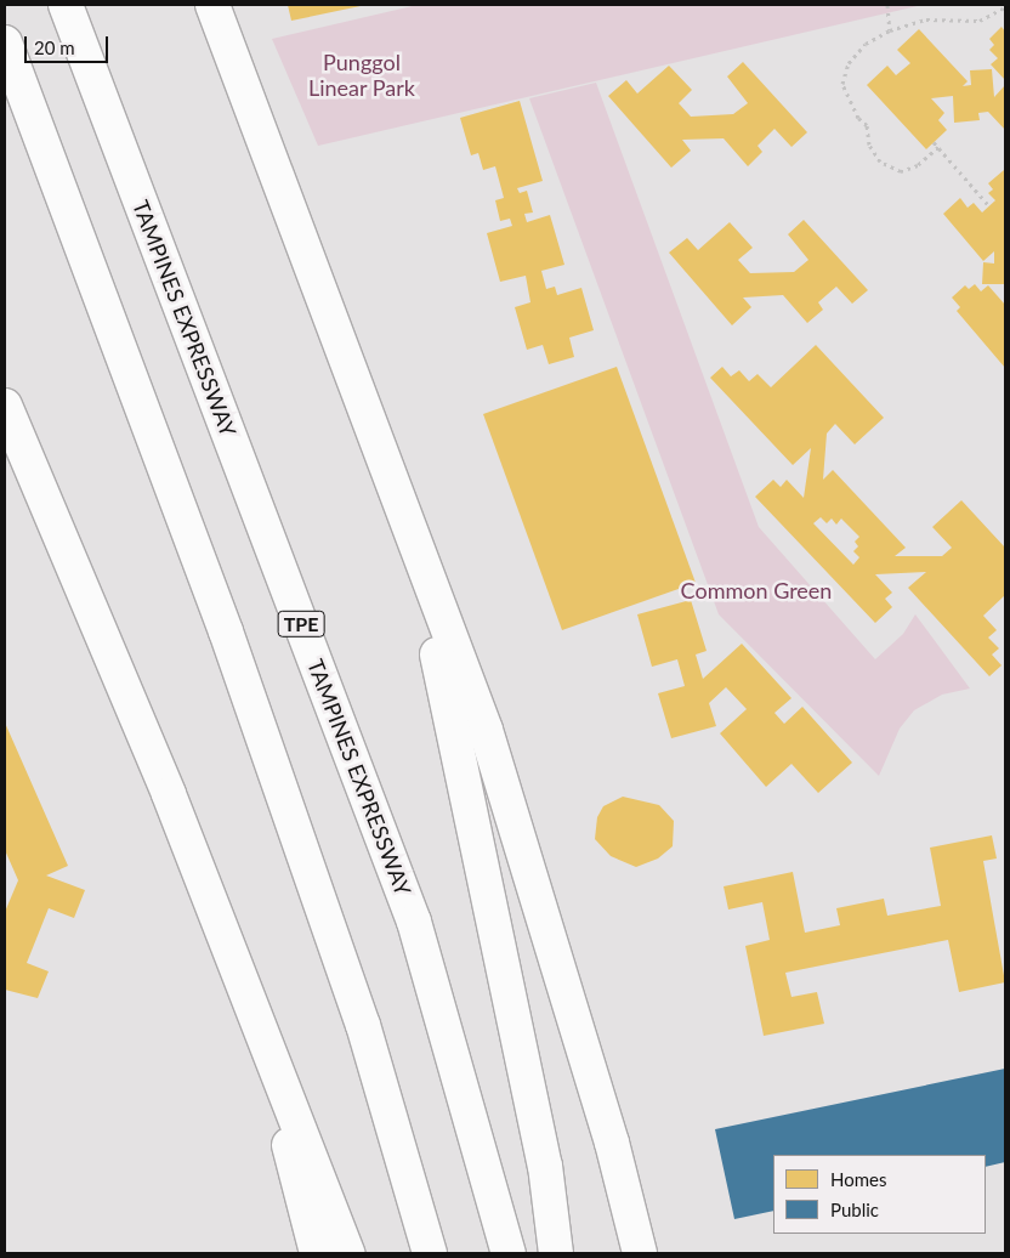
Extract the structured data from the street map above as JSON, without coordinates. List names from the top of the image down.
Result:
{
  "streets": {
    "highway": ["TAMPINES EXPRESSWAY", "TPE"]
  },
  "parks": ["Punggol Linear Park", "Common Green"],
  "legend": ["Homes", "Public"],
  "scale_bar": "20 m"
}
